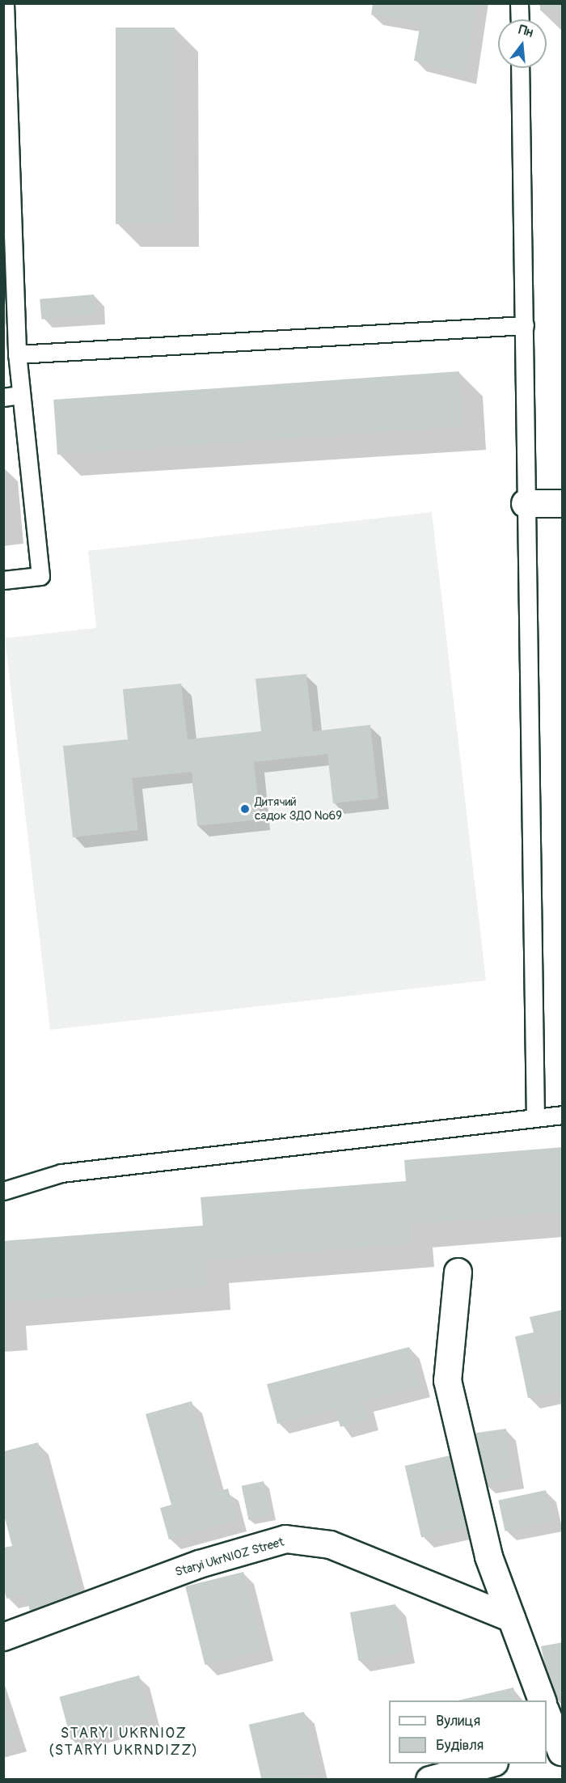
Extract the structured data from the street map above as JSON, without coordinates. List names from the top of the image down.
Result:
{
  "streets": {
    "street": ["Staryi UkrNIOZ Street"]
  },
  "districts": ["STARYI UKRNIOZ (STARYI UKRNDIZZ)"],
  "places": ["Дитячий садок ЗДО №69"],
  "legend": ["Вулиця", "Будівля"],
  "north": "top"
}
